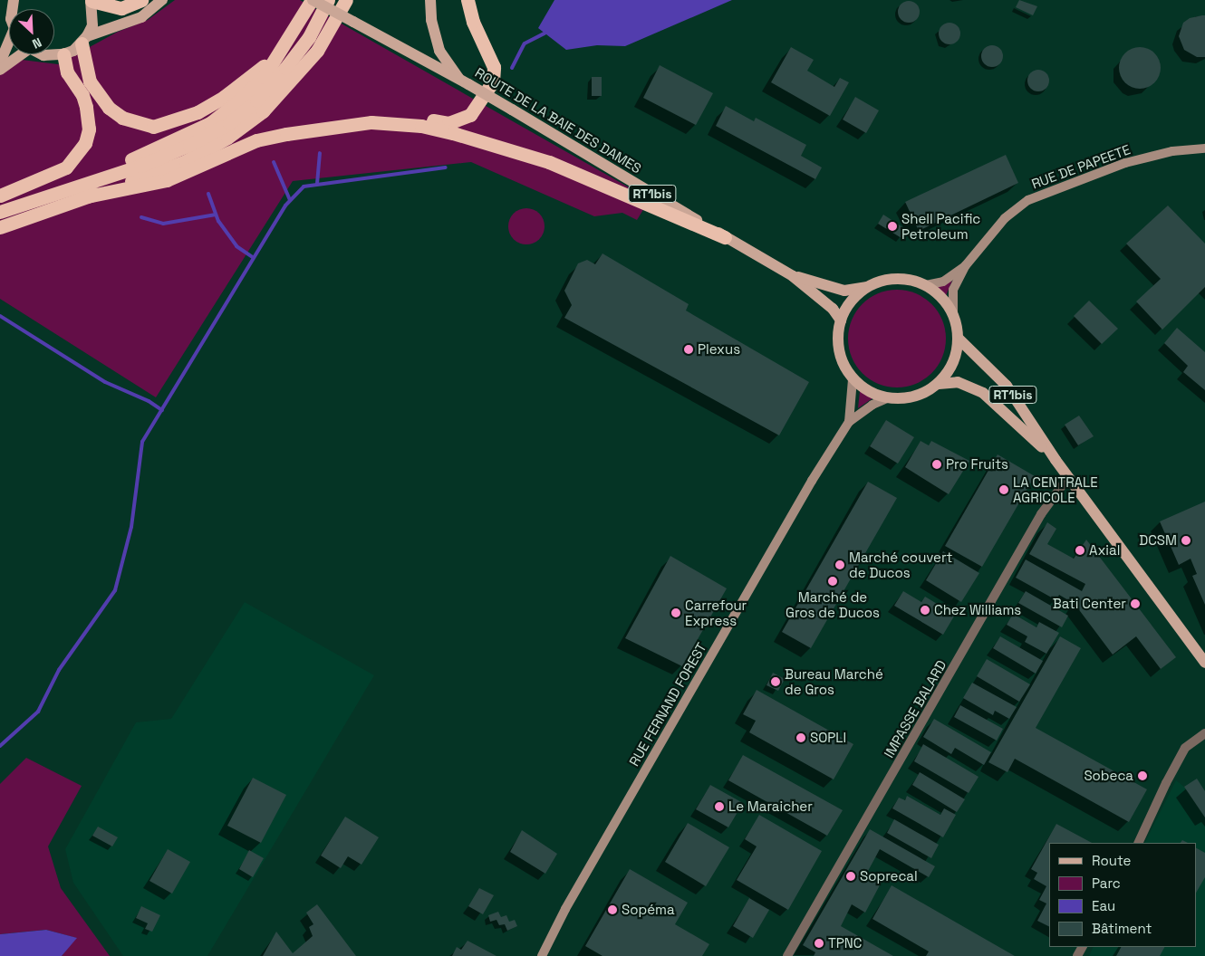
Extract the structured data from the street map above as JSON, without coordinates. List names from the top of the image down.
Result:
{
  "streets": {
    "main road": ["ROUTE DE LA BAIE DES DAMES", "RT1bis"],
    "street": ["RUE DE PAPEETE", "RUE FERNAND FOREST", "IMPASSE BALARD"]
  },
  "crossings": [
    ["ROUTE DE LA BAIE DES DAMES", "RUE DE PAPEETE"],
    ["ROUTE DE LA BAIE DES DAMES", "RT1bis"],
    ["ROUTE DE LA BAIE DES DAMES", "RUE FERNAND FOREST"],
    ["RUE DE PAPEETE", "RT1bis"],
    ["RUE DE PAPEETE", "RUE FERNAND FOREST"],
    ["RT1bis", "RUE FERNAND FOREST"],
    ["RT1bis", "IMPASSE BALARD"]
  ],
  "places": [
    "Shell Pacific Petroleum",
    "Plexus",
    "Pro Fruits",
    "LA CENTRALE AGRICOLE",
    "DCSM",
    "Axial",
    "Marché couvert de Ducos",
    "Marché de Gros de Ducos",
    "Bati Center",
    "Chez Williams",
    "Carrefour Express",
    "Bureau Marché de Gros",
    "SOPLI",
    "Sobeca",
    "Le Maraicher",
    "Soprecal",
    "Sopéma",
    "TPNC"
  ],
  "legend": [
    "Route",
    "Parc",
    "Eau",
    "Bâtiment"
  ],
  "north": "bottom right"
}
